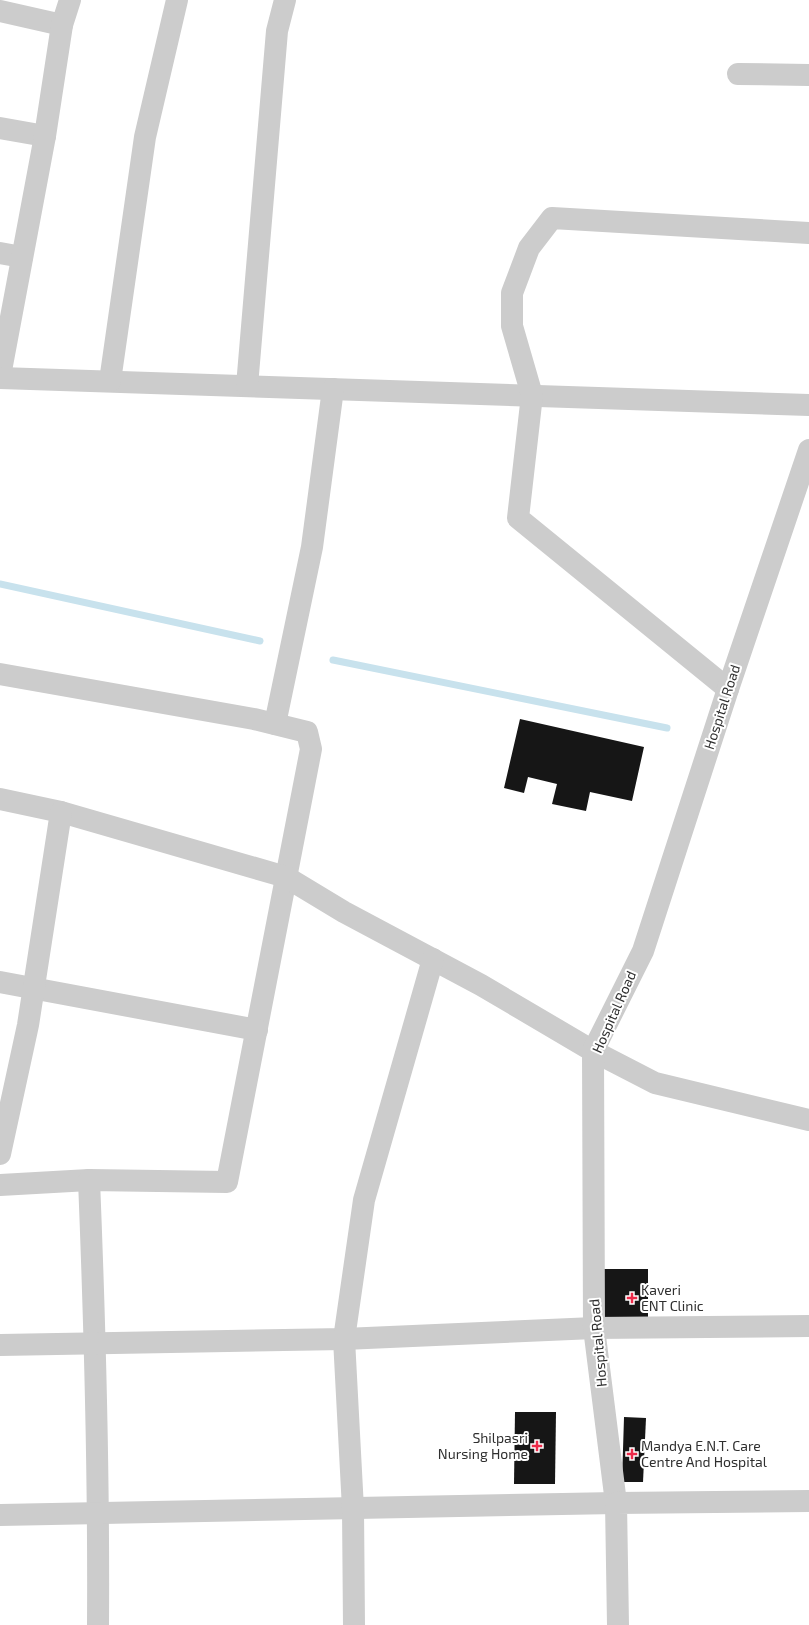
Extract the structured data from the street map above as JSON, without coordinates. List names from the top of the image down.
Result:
{
  "streets": {
    "street": ["Hospital Road"]
  },
  "places": {
    "health": ["Kaveri ENT Clinic", "Shilpasri Nursing Home", "Mandya E.N.T. Care Centre And Hospital"]
  }
}
